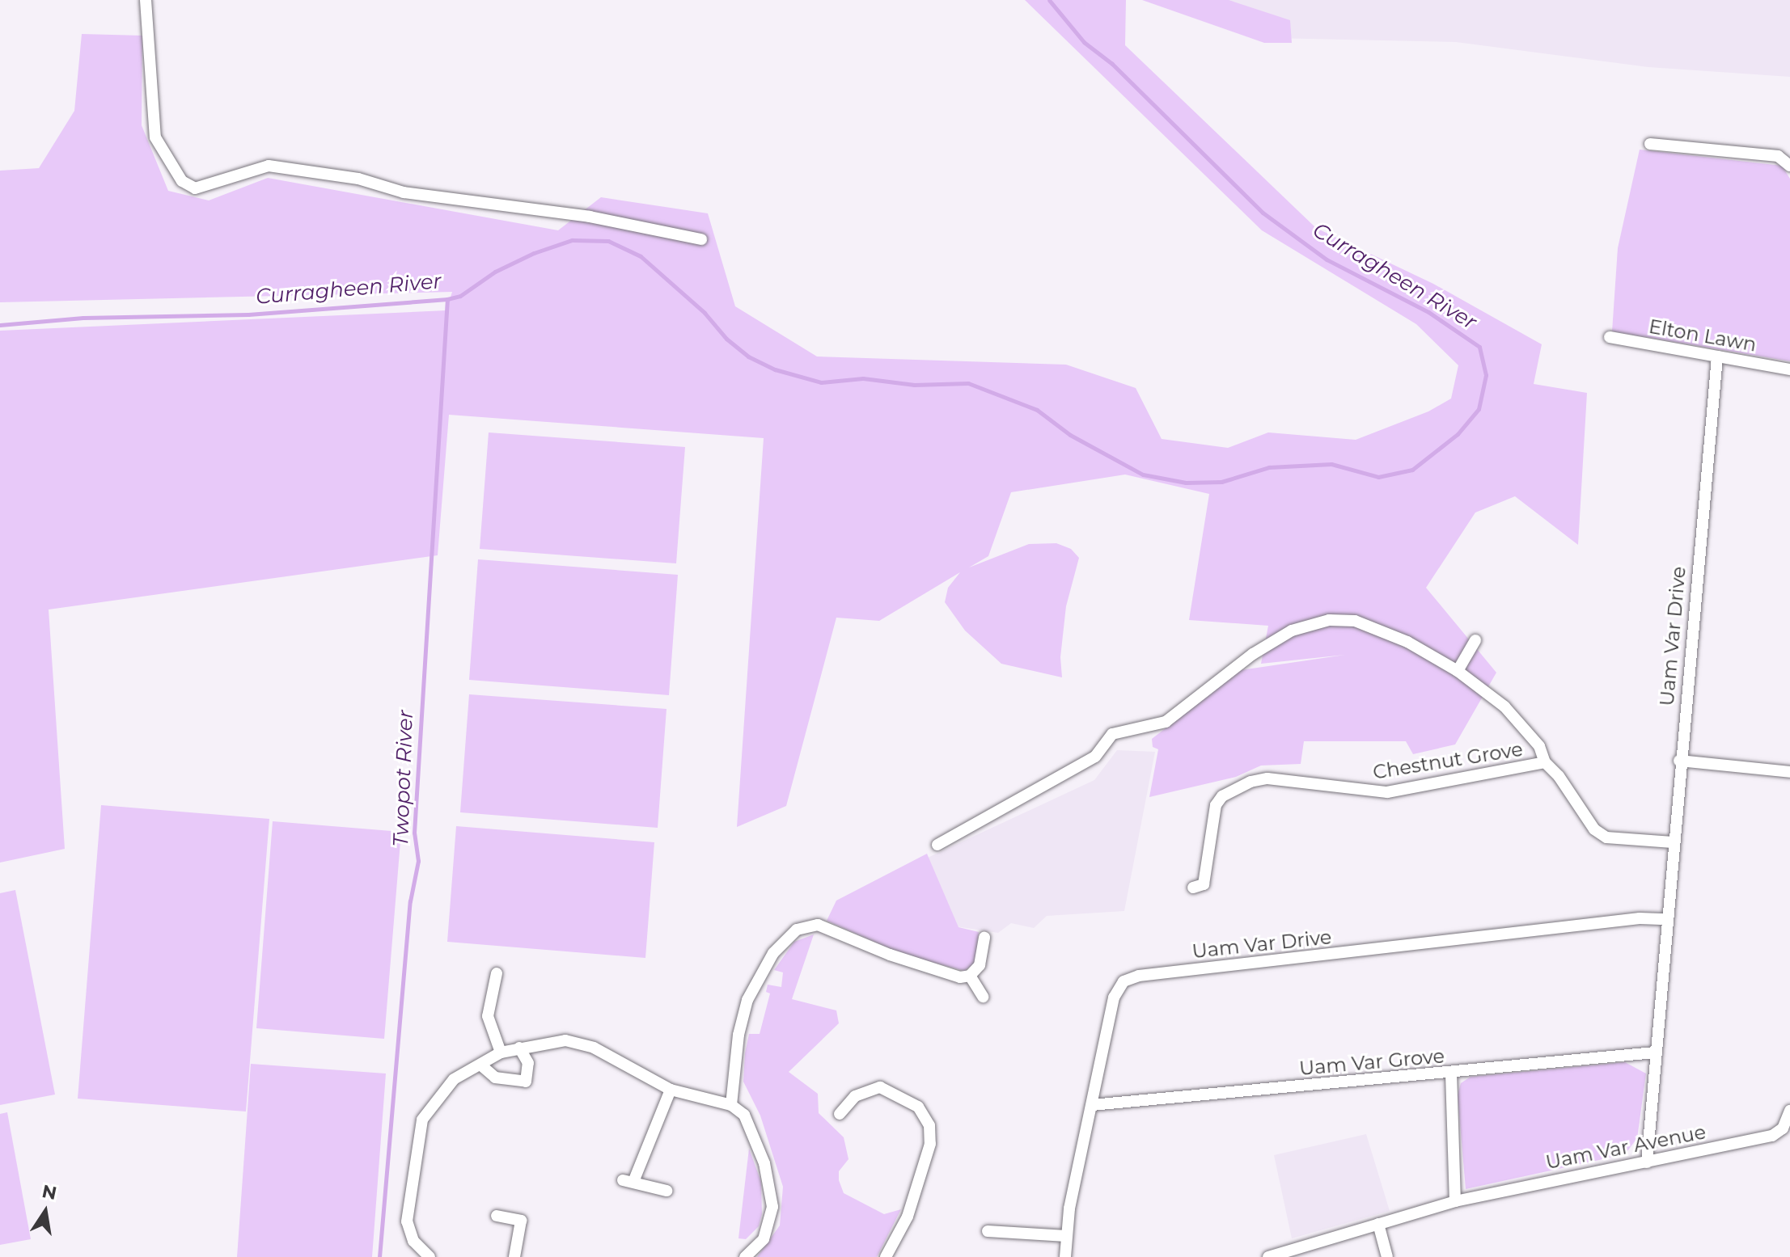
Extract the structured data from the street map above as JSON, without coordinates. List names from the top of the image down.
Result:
{
  "streets": {
    "street": [
      "Elton Lawn",
      "Uam Var Drive",
      "Chestnut Grove",
      "Uam Var Grove",
      "Uam Var Avenue"
    ]
  },
  "crossings": [
    ["Elton Lawn", "Uam Var Drive"],
    ["Uam Var Drive", "Chestnut Grove"],
    ["Uam Var Drive", "Uam Var Grove"],
    ["Uam Var Drive", "Uam Var Avenue"]
  ],
  "water": ["Curragheen River", "Twopot River"],
  "north": "top"
}
